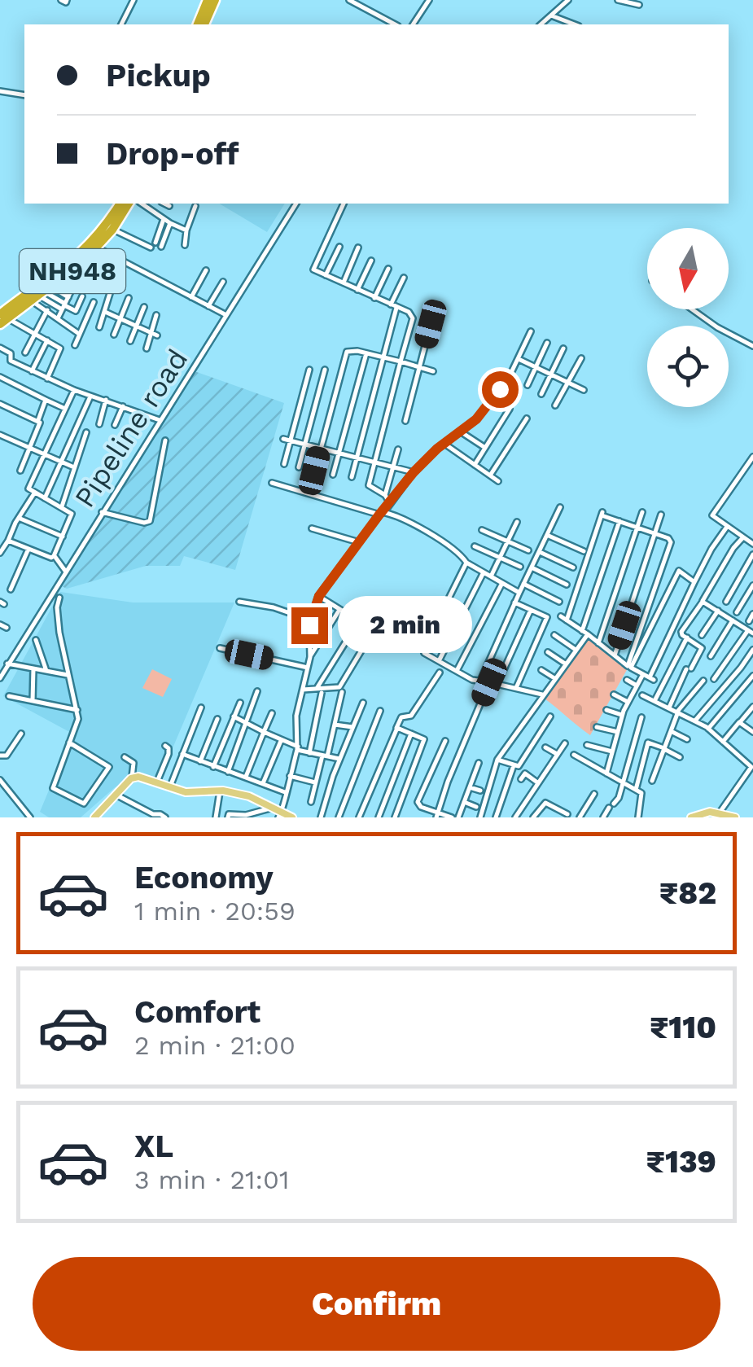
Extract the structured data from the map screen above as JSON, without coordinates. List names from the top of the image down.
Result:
{
  "streets": {
    "highway": ["NH948"],
    "street": ["Pipeline road"]
  },
  "north": "bottom",
  "page": {
    "banner": ["Pickup", "Drop-off"],
    "bubble": "2 min",
    "list": [
      {
        "name": "Economy",
        "note": "1 min · 20:59",
        "value": "₹82"
      },
      {
        "name": "Comfort",
        "note": "2 min · 21:00",
        "value": "₹110"
      },
      {
        "name": "XL",
        "note": "3 min · 21:01",
        "value": "₹139"
      }
    ],
    "buttons": "Confirm"
  }
}
